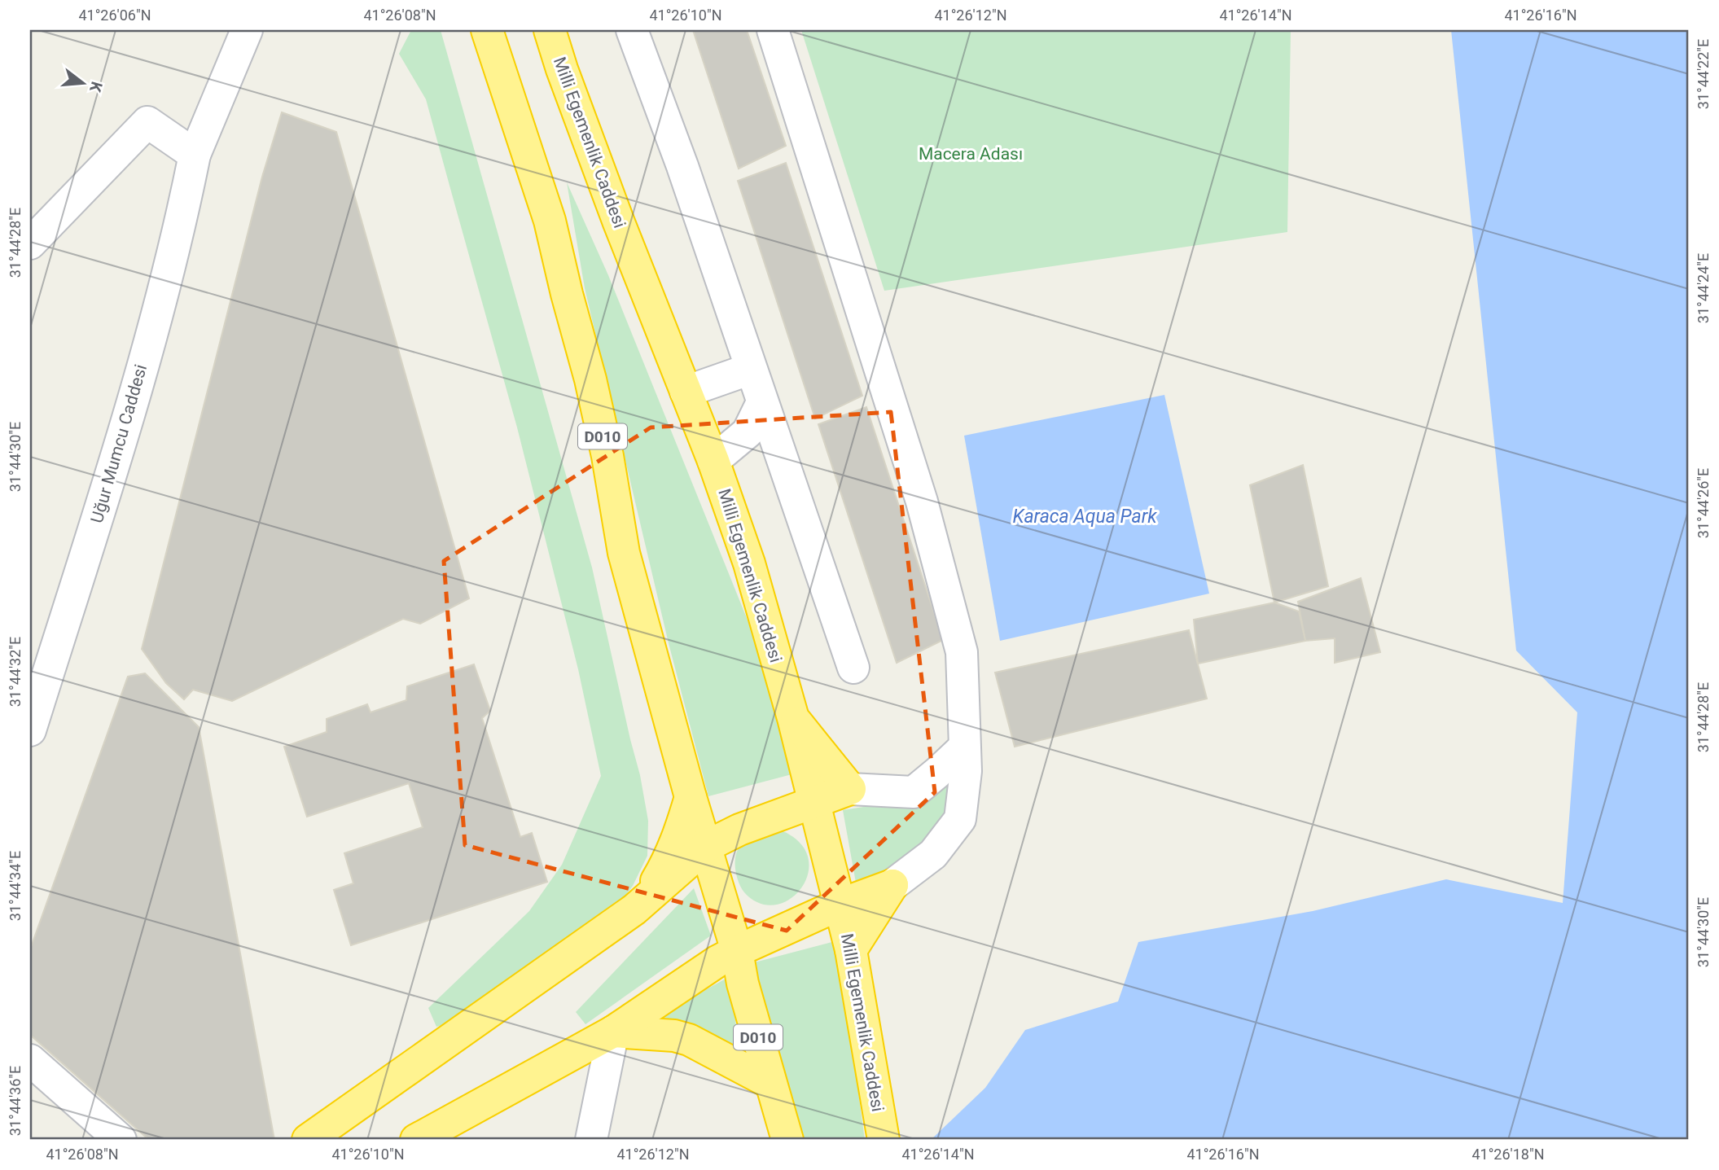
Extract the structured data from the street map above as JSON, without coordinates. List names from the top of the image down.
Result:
{
  "streets": {
    "highway": ["Milli Egemenlik Caddesi", "D010"],
    "street": ["Uğur Mumcu Caddesi"]
  },
  "water": ["Karaca Aqua Park"],
  "parks": ["Macera Adası"],
  "north": "right",
  "coordinates": [
    "41°26'06\"N",
    "41°26'08\"N",
    "41°26'10\"N",
    "41°26'12\"N",
    "41°26'14\"N",
    "41°26'16\"N",
    "31°44'22\"E",
    "31°44'28\"E",
    "31°44'24\"E",
    "31°44'30\"E",
    "31°44'26\"E",
    "31°44'32\"E",
    "31°44'34\"E",
    "31°44'36\"E",
    "41°26'18\"N"
  ]
}
